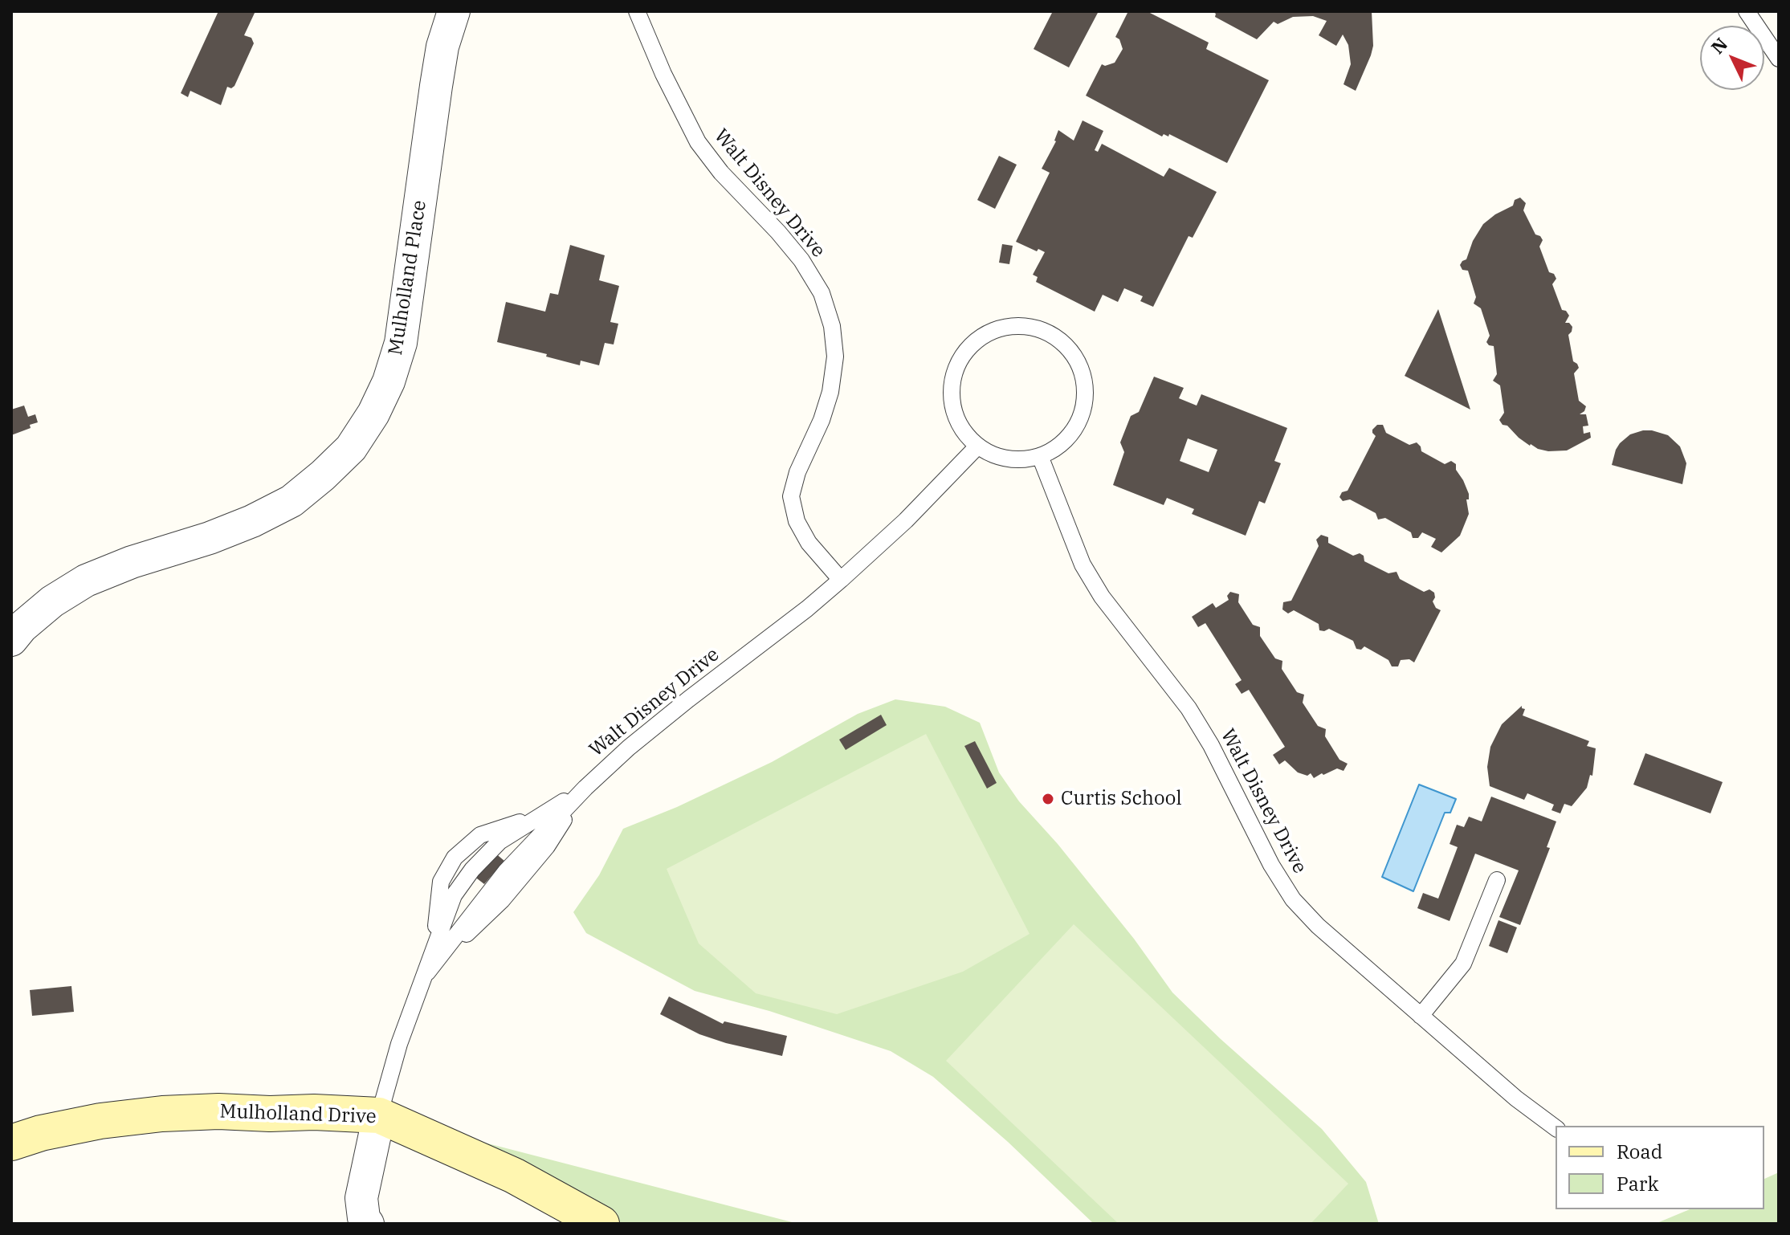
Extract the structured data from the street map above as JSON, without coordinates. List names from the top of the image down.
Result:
{
  "streets": {
    "main road": ["Mulholland Drive"],
    "street": ["Mulholland Place"],
    "lane": ["Walt Disney Drive"]
  },
  "crossings": [
    ["Walt Disney Drive", "Mulholland Drive"]
  ],
  "places": ["Curtis School"],
  "legend": ["Road", "Park"],
  "north": "top left"
}
